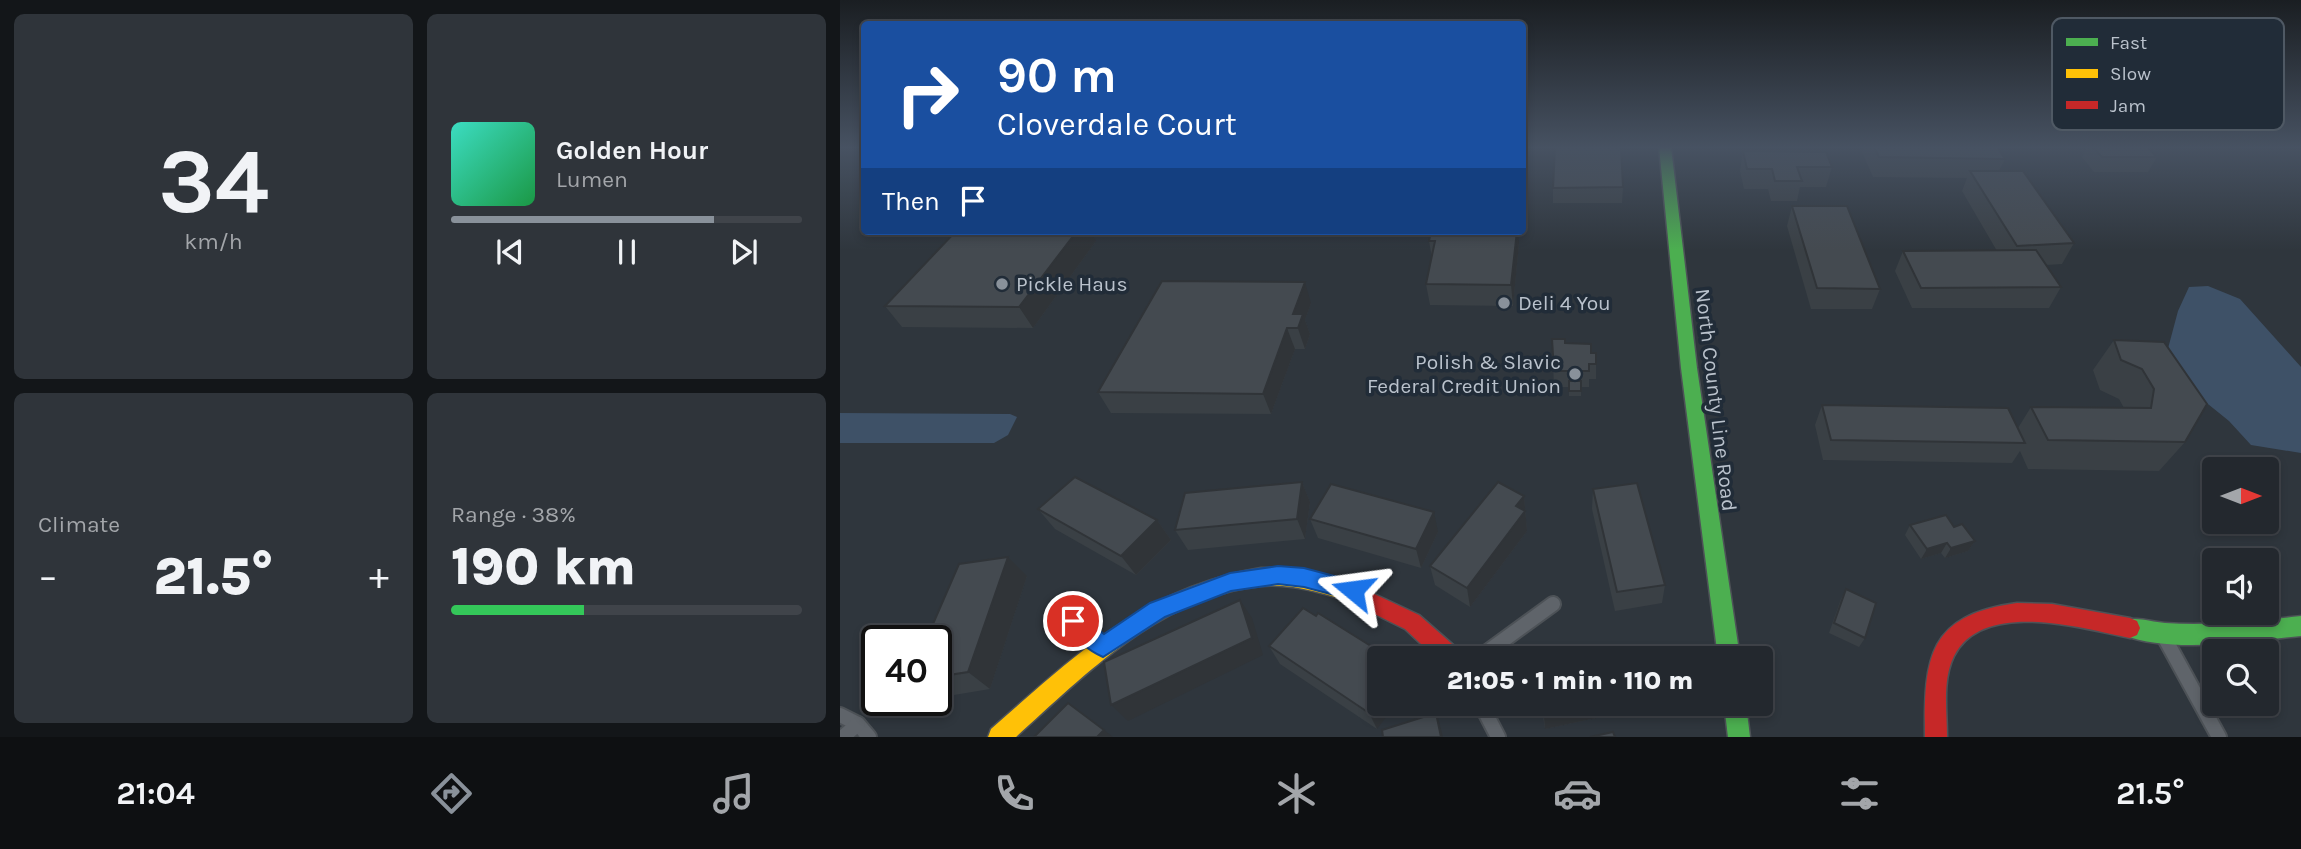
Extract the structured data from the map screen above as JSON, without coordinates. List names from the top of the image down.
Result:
{
  "streets": {
    "street": ["North County Line Road"]
  },
  "places": ["Pickle Haus", "Deli 4 You", "Polish & Slavic Federal Credit Union"],
  "legend": ["Fast", "Slow", "Jam"],
  "north": "right",
  "page": {
    "tile": [
      ["34", "km/h"],
      "Climate",
      ["Range · 38%", "190 km"]
    ],
    "turn": ["90 m", "Cloverdale Court"],
    "song": ["Golden Hour", "Lumen"],
    "then": "Then",
    "heat": ["−", "21.5°", "+"],
    "limit": "40",
    "trip": "21:05 · 1 min · 110 m",
    "tabs": ["21:04", "21.5°"]
  }
}
